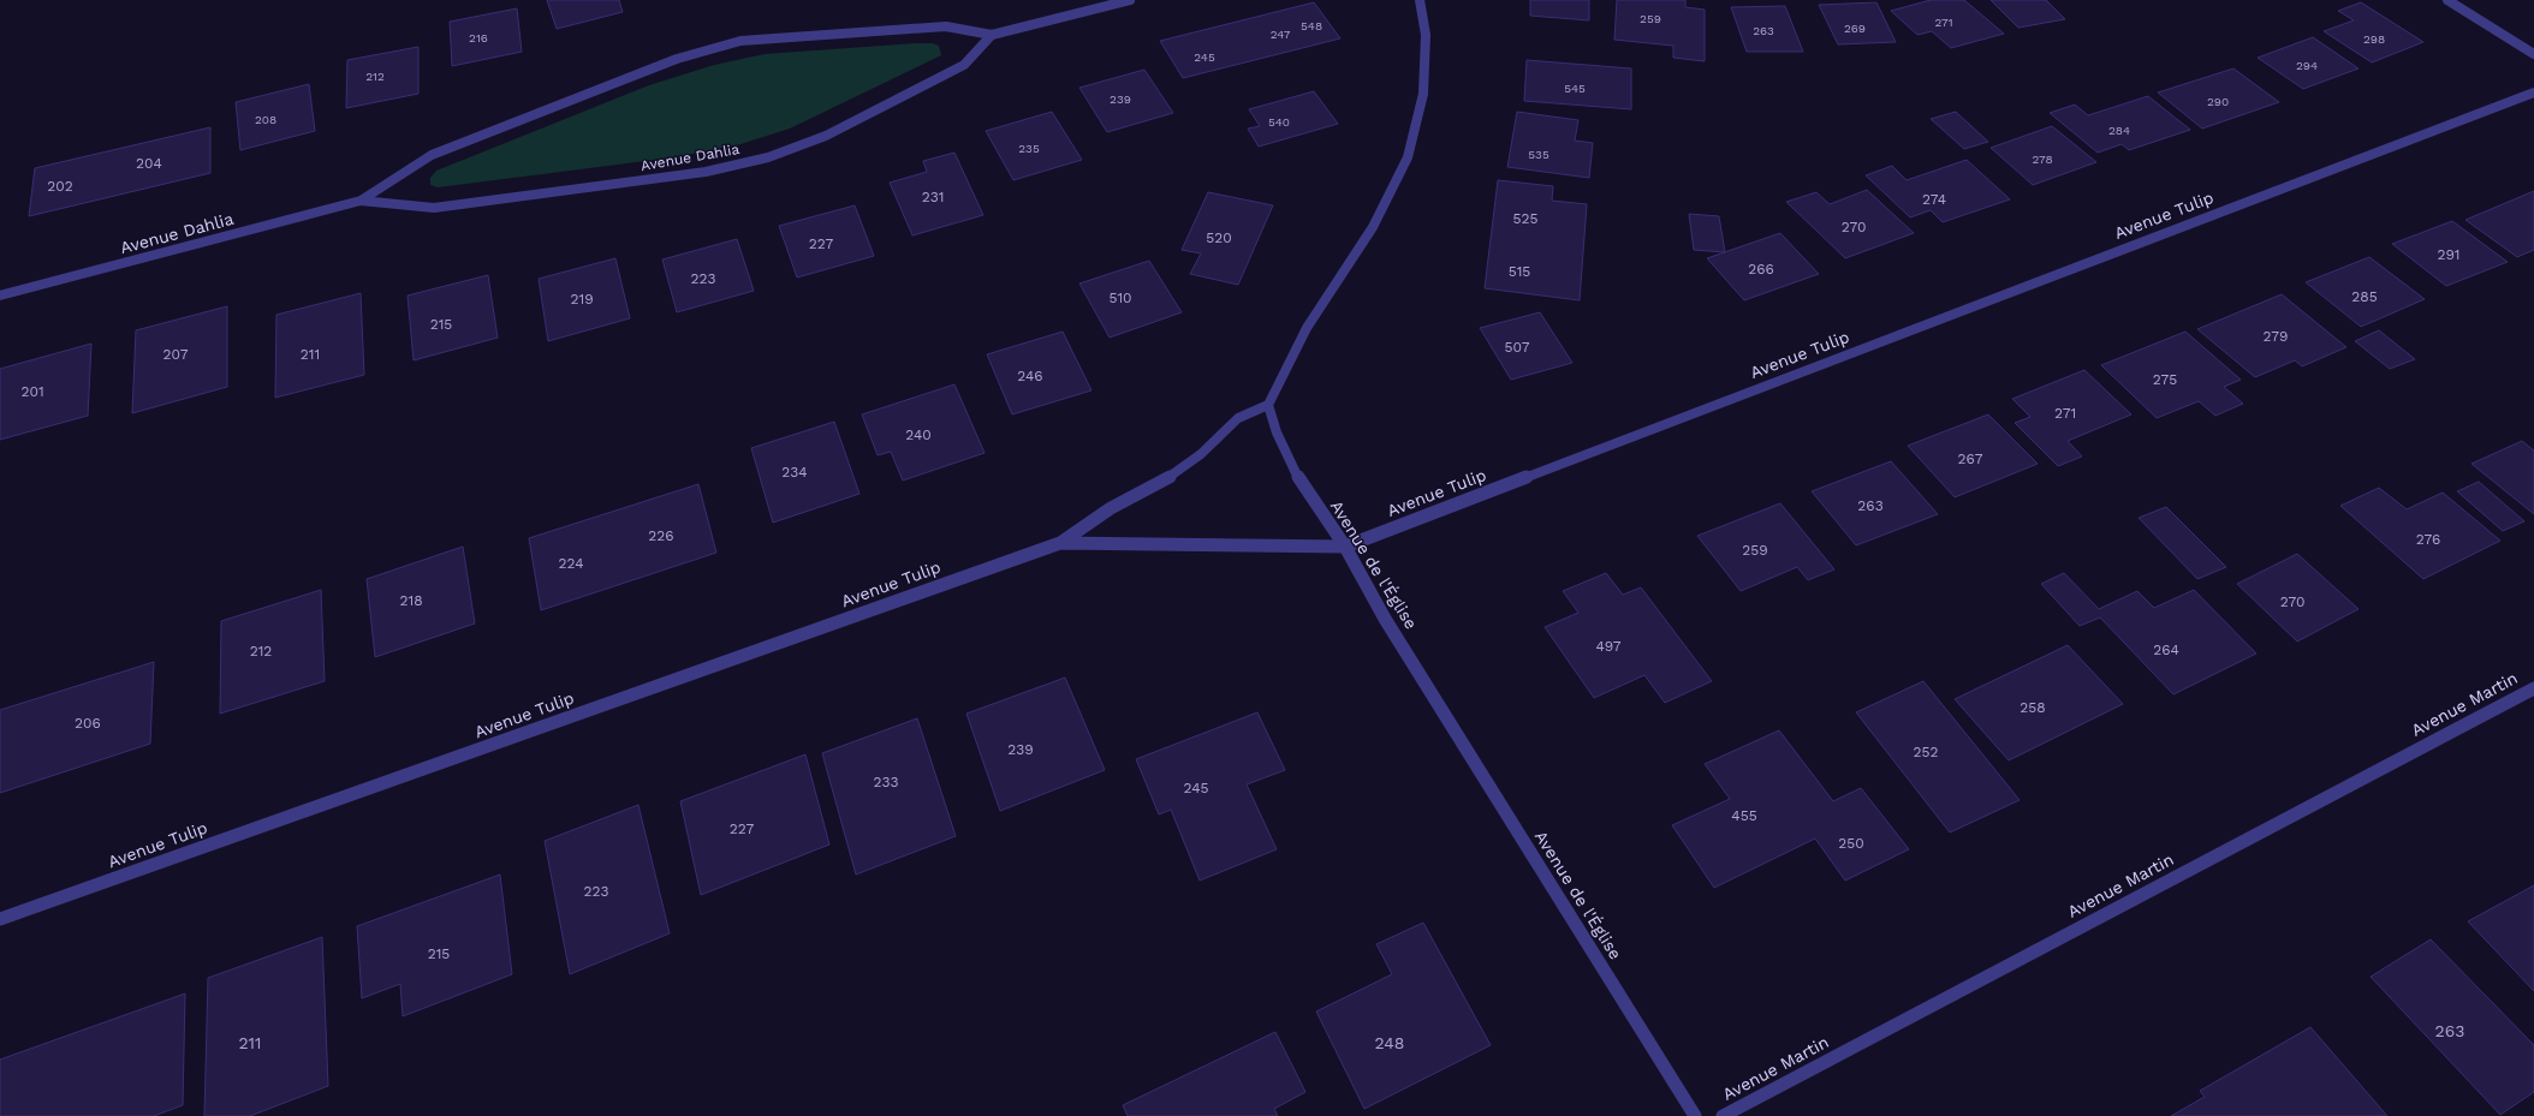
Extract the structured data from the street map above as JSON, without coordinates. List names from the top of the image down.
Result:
{
  "streets": {
    "street": [
      "Avenue Dahlia",
      "Avenue Tulip",
      "Avenue de l'Église",
      "Avenue Martin"
    ]
  },
  "crossings": [
    ["Avenue Tulip", "Avenue de l'Église"]
  ],
  "house_numbers": [
    "259",
    "271",
    "548",
    "269",
    "263",
    "247",
    "216",
    "298",
    "245",
    "294",
    "212",
    "545",
    "239",
    "290",
    "208",
    "540",
    "284",
    "235",
    "535",
    "278",
    "204",
    "202",
    "231",
    "274",
    "525",
    "270",
    "520",
    "227",
    "291",
    "266",
    "515",
    "223",
    "285",
    "510",
    "219",
    "215",
    "279",
    "507",
    "207",
    "211",
    "246",
    "275",
    "201",
    "271",
    "240",
    "267",
    "234",
    "263",
    "226",
    "276",
    "259",
    "224",
    "218",
    "270",
    "497",
    "264",
    "212",
    "258",
    "206",
    "239",
    "252",
    "233",
    "245",
    "455",
    "227",
    "250",
    "223",
    "215",
    "263",
    "211",
    "248"
  ]
}
